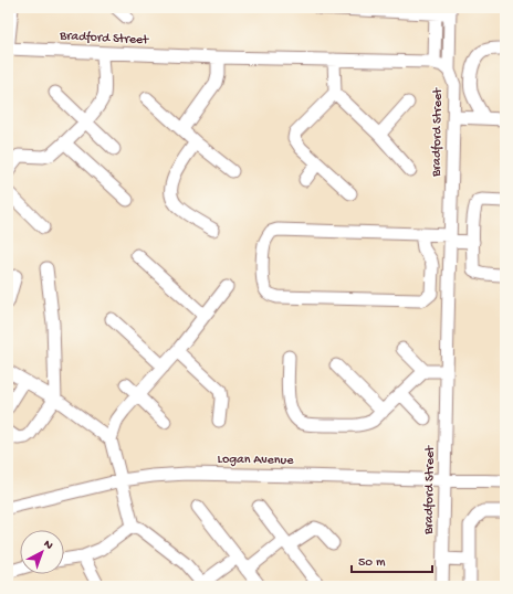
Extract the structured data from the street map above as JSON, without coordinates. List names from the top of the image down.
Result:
{
  "streets": {
    "street": ["Bradford Street", "Logan Avenue"]
  },
  "crossings": [
    ["Bradford Street", "Logan Avenue"]
  ],
  "scale_bar": "50 m",
  "north": "top right"
}
